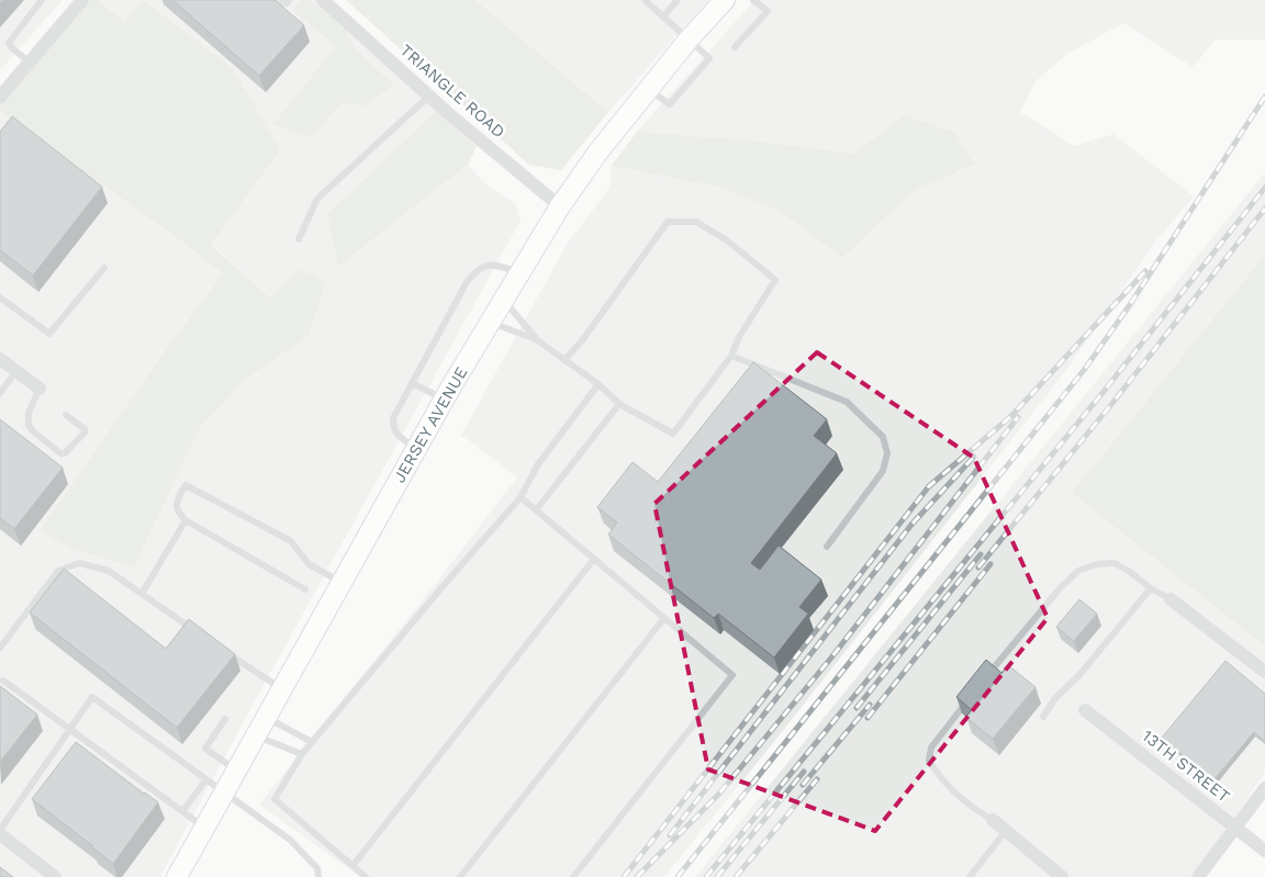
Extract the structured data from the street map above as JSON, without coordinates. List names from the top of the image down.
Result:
{
  "streets": {
    "street": ["TRIANGLE ROAD", "JERSEY AVENUE", "13TH STREET"]
  },
  "crossings": [
    ["TRIANGLE ROAD", "JERSEY AVENUE"]
  ]
}
